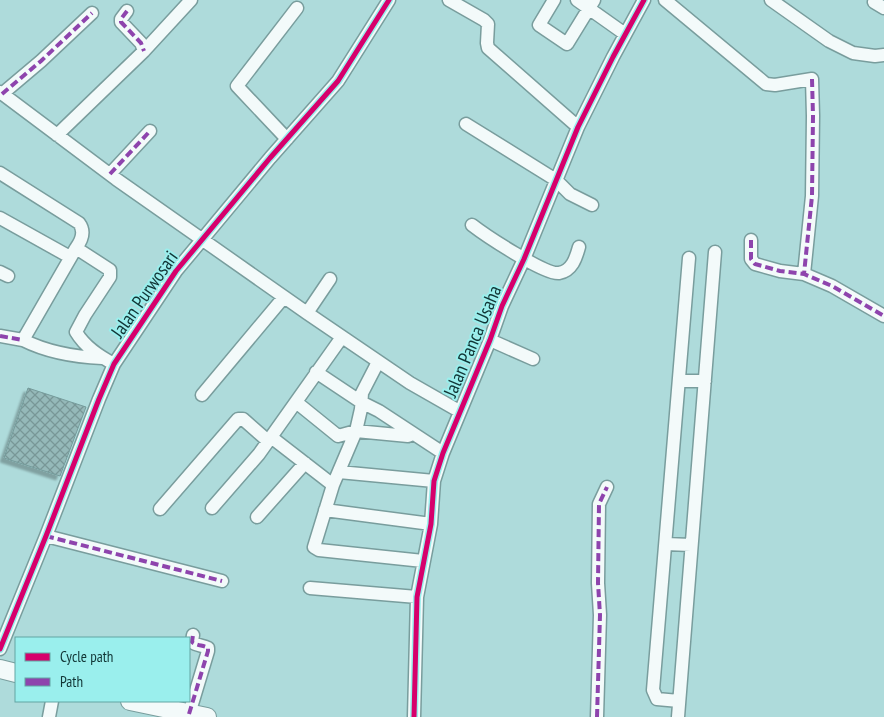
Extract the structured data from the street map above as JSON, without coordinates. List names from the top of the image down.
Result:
{
  "streets": {
    "street": ["Jalan Purwosari", "Jalan Panca Usaha"]
  },
  "legend": ["Cycle path", "Path"]
}
